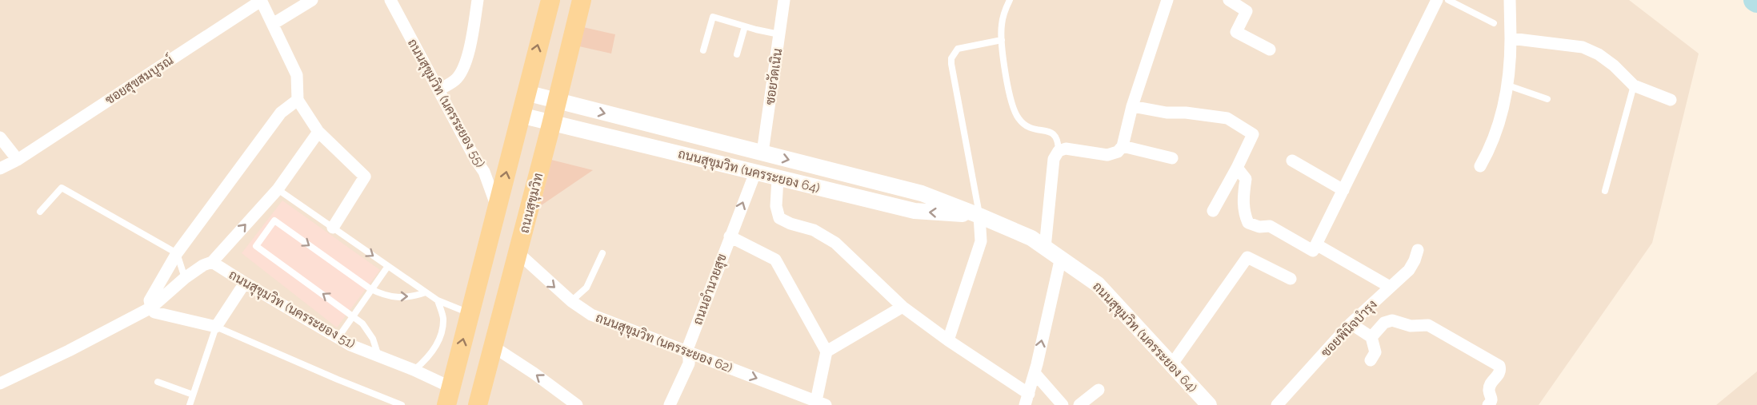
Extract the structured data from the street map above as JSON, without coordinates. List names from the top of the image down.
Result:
{
  "streets": {
    "main road": ["ถนนสุขุมวิท", "ถนนสุขุมวิท (นครระยอง 51)"],
    "street": [
      "ซอยวัดเนิน",
      "ซอยสุขสมบูรณ์",
      "ถนนสุขุมวิท (นครระยอง 55)",
      "ถนนสุขุมวิท (นครระยอง 64)",
      "ถนนอำนวยสุข",
      "ซอยพินิจบำรุง",
      "ถนนสุขุมวิท (นครระยอง 62)"
    ]
  },
  "crossings": [
    ["ซอยวัดเนิน", "ถนนสุขุมวิท (นครระยอง 64)"],
    ["ถนนสุขุมวิท (นครระยอง 64)", "ถนนสุขุมวิท"],
    ["ถนนสุขุมวิท (นครระยอง 64)", "ถนนอำนวยสุข"],
    ["ถนนสุขุมวิท", "ถนนสุขุมวิท (นครระยอง 51)"],
    ["ถนนสุขุมวิท", "ถนนสุขุมวิท (นครระยอง 62)"],
    ["ถนนอำนวยสุข", "ถนนสุขุมวิท (นครระยอง 62)"]
  ],
  "one_way": ["ถนนสุขุมวิท (นครระยอง 62)"]
}
